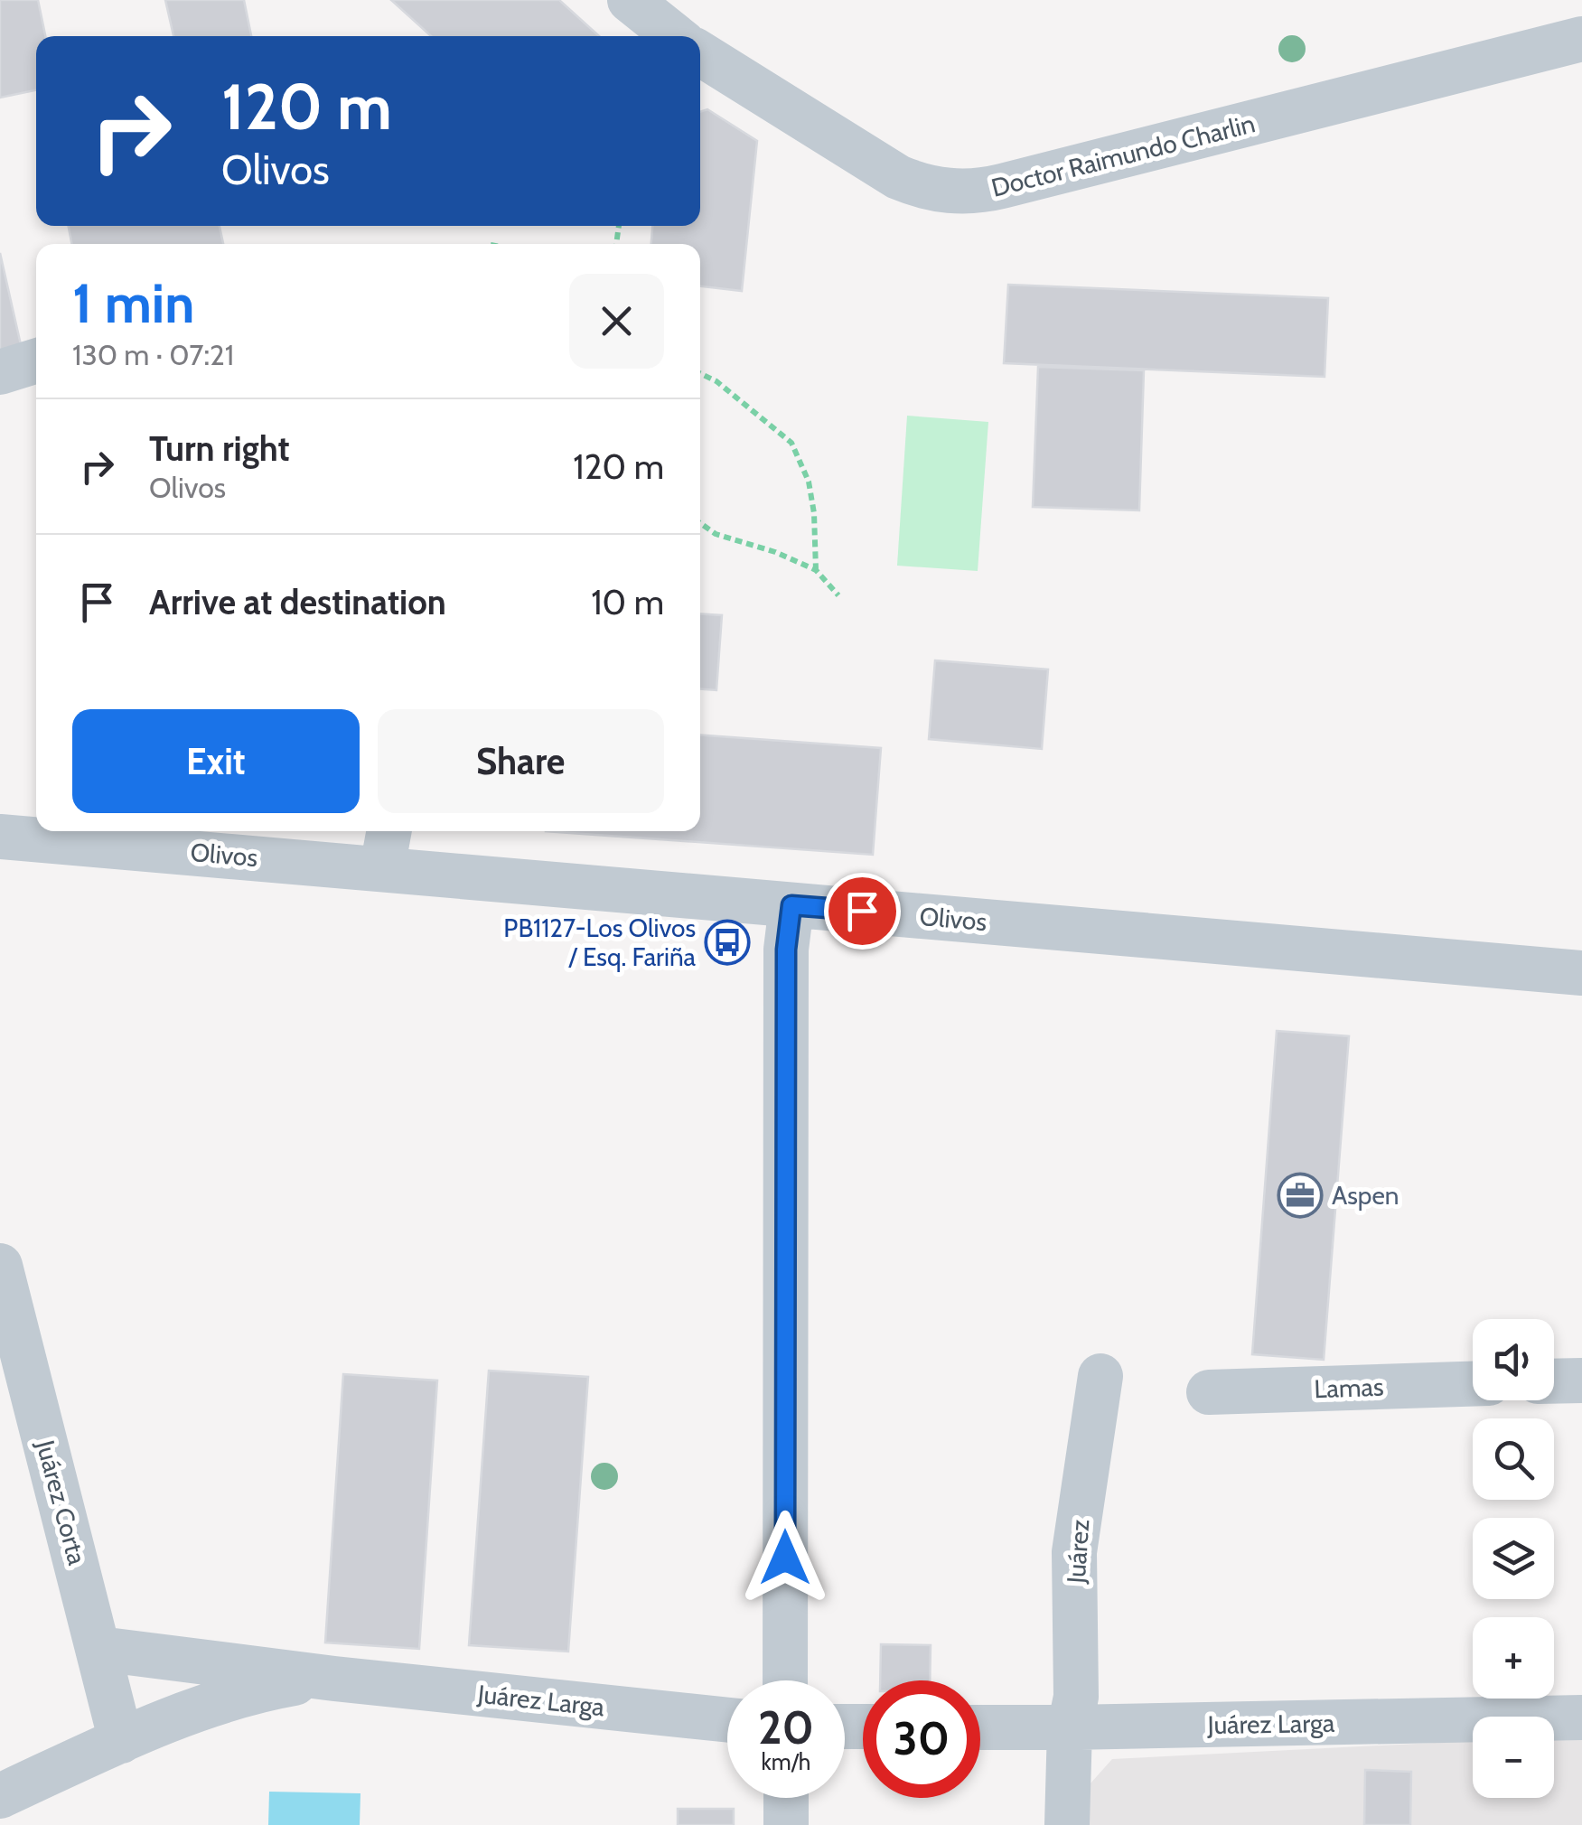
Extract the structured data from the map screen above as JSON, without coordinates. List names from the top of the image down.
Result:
{
  "streets": {
    "street": [
      "Doctor Raimundo Charlin",
      "Olivos",
      "Lamas",
      "Juárez Corta",
      "Juárez",
      "Juárez Larga"
    ]
  },
  "crossings": [
    ["Juárez Corta", "Juárez Larga"],
    ["Juárez", "Juárez Larga"]
  ],
  "places": {
    "bus stop": ["PB1127-Los Olivos / Esq. Fariña"],
    "office": ["Aspen"]
  },
  "page": {
    "turn": ["120 m", "Olivos"],
    "heading": ["1 min", "130 m · 07:21"],
    "list": [
      {
        "name": "Turn right",
        "note": "Olivos",
        "value": "120 m"
      },
      {
        "name": "Arrive at destination",
        "value": "10 m"
      }
    ],
    "buttons": ["Exit", "Share"],
    "map_buttons": ["+", "−"],
    "speed": "20 km/h",
    "limit": "30"
  }
}
